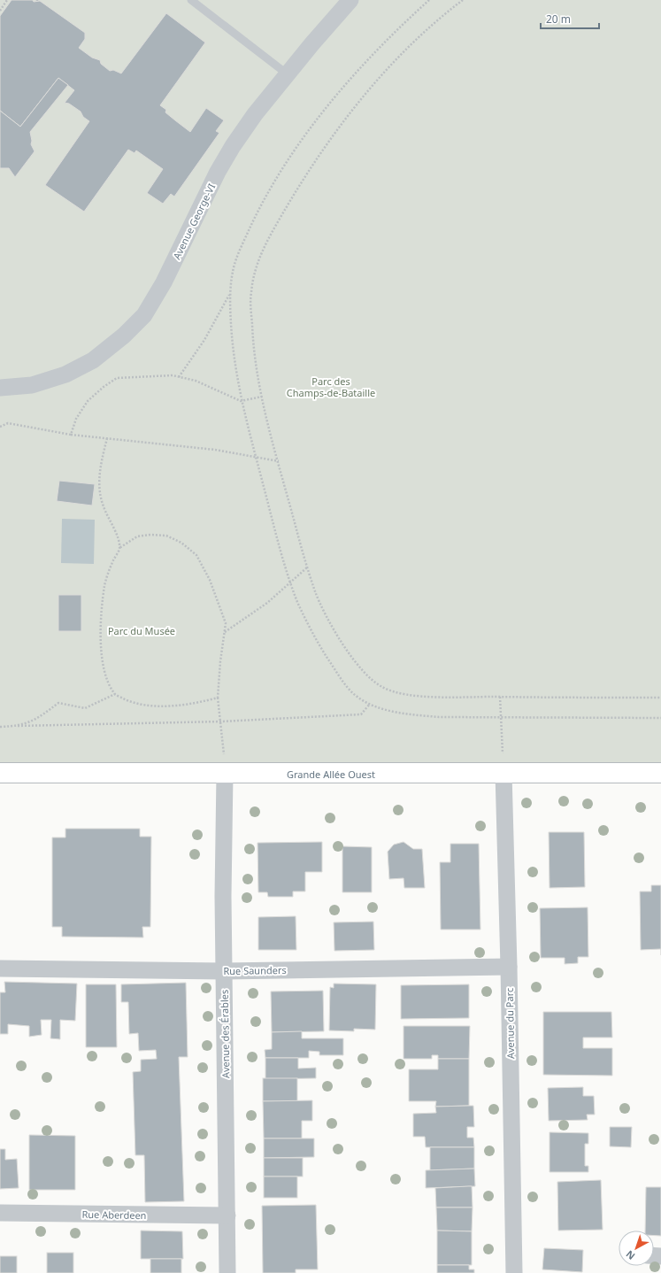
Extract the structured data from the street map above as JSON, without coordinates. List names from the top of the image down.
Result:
{
  "streets": {
    "main road": ["Grande Allée Ouest"],
    "street": [
      "Avenue George-VI",
      "Rue Saunders",
      "Avenue du Parc",
      "Avenue des Érables",
      "Rue Aberdeen"
    ]
  },
  "crossings": [
    ["Grande Allée Ouest", "Avenue du Parc"],
    ["Grande Allée Ouest", "Avenue des Érables"],
    ["Rue Saunders", "Avenue du Parc"],
    ["Rue Saunders", "Avenue des Érables"],
    ["Avenue des Érables", "Rue Aberdeen"]
  ],
  "parks": ["Parc des Champs-de-Bataille", "Parc du Musée"],
  "scale_bar": "20 m",
  "north": "bottom left"
}
